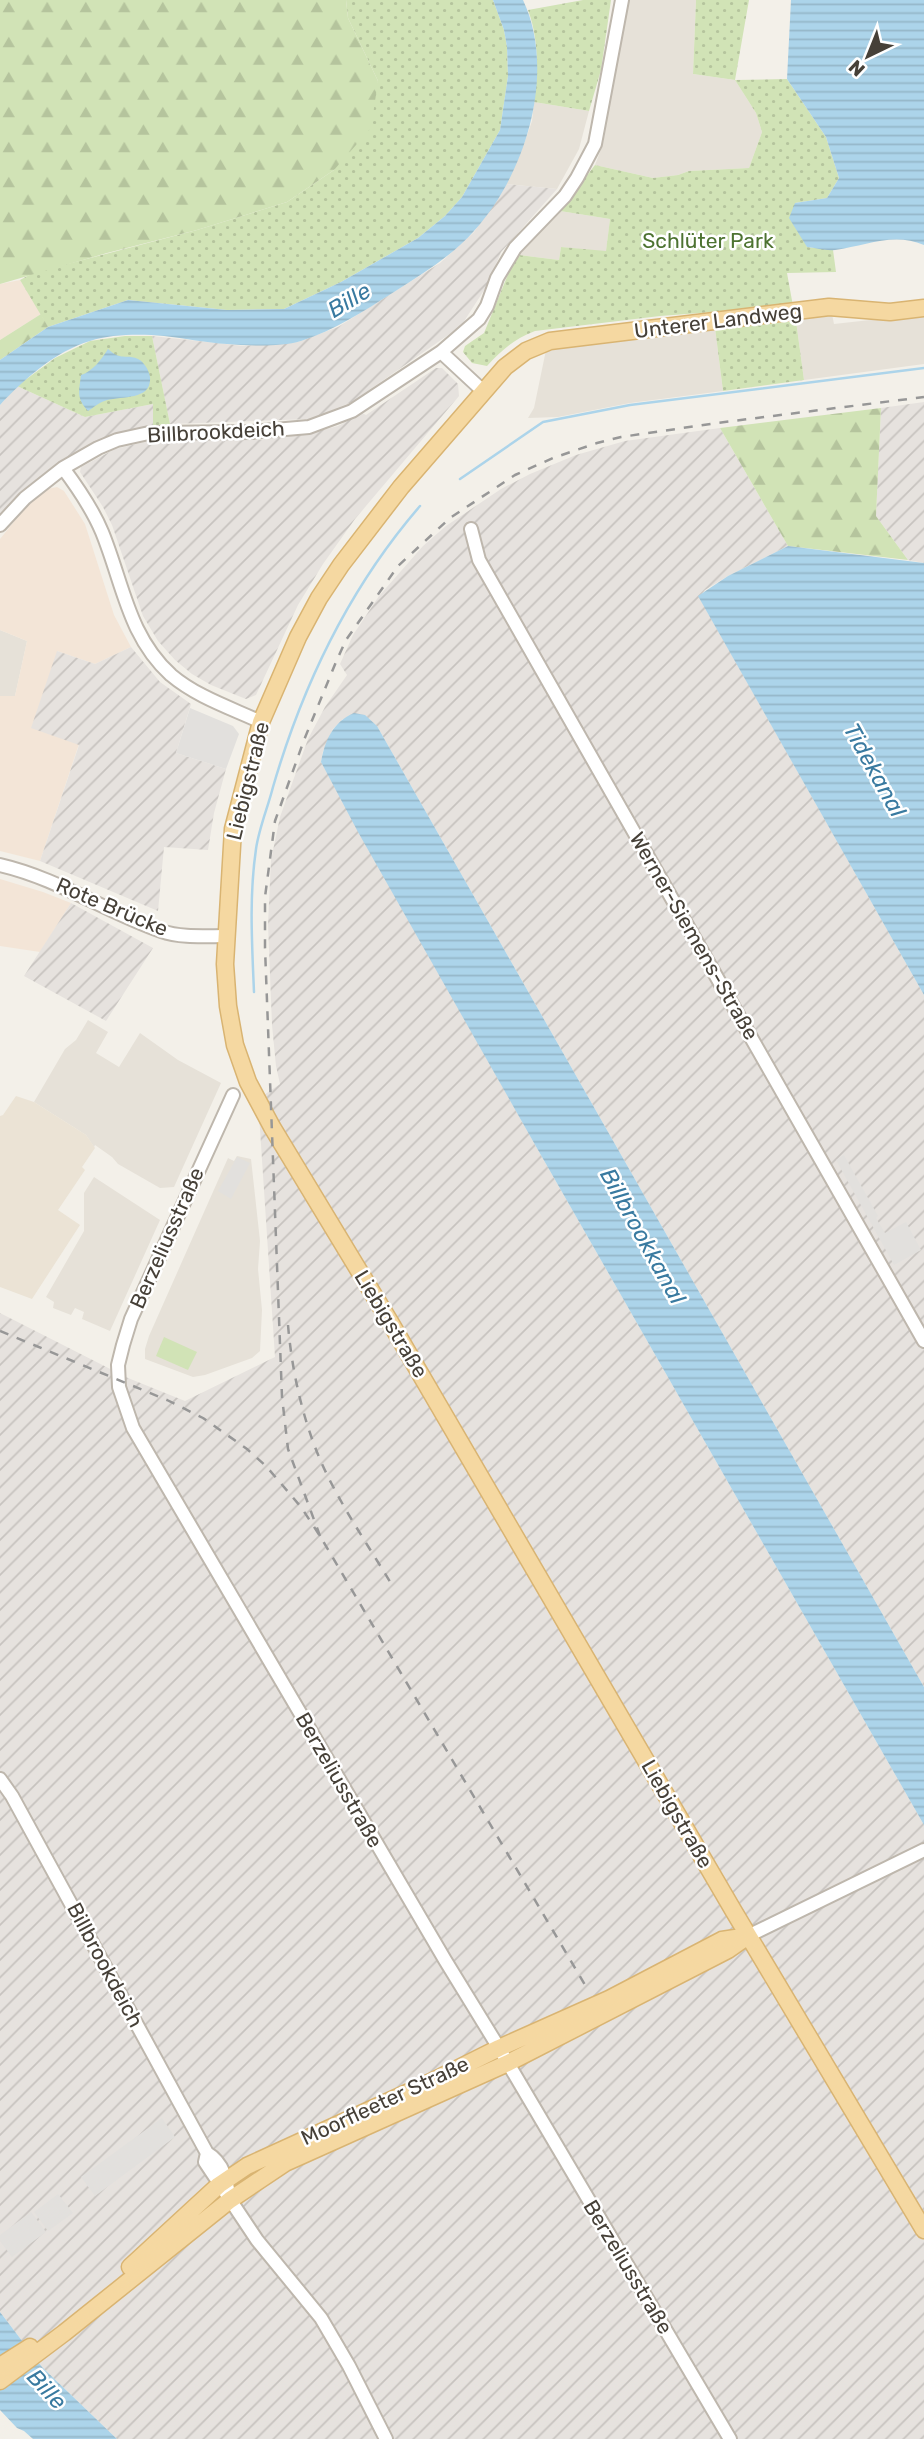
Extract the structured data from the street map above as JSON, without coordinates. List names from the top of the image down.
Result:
{
  "streets": {
    "main road": ["Unterer Landweg", "Liebigstraße", "Moorfleeter Straße"],
    "street": [
      "Billbrookdeich",
      "Rote Brücke",
      "Werner-Siemens-Straße",
      "Berzeliusstraße"
    ]
  },
  "crossings": [
    ["Unterer Landweg", "Liebigstraße"],
    ["Billbrookdeich", "Moorfleeter Straße"],
    ["Liebigstraße", "Rote Brücke"],
    ["Liebigstraße", "Moorfleeter Straße"],
    ["Berzeliusstraße", "Moorfleeter Straße"]
  ],
  "water": ["Bille", "Tidekanal", "Billbrookkanal"],
  "parks": ["Schlüter Park"],
  "north": "bottom left"
}
